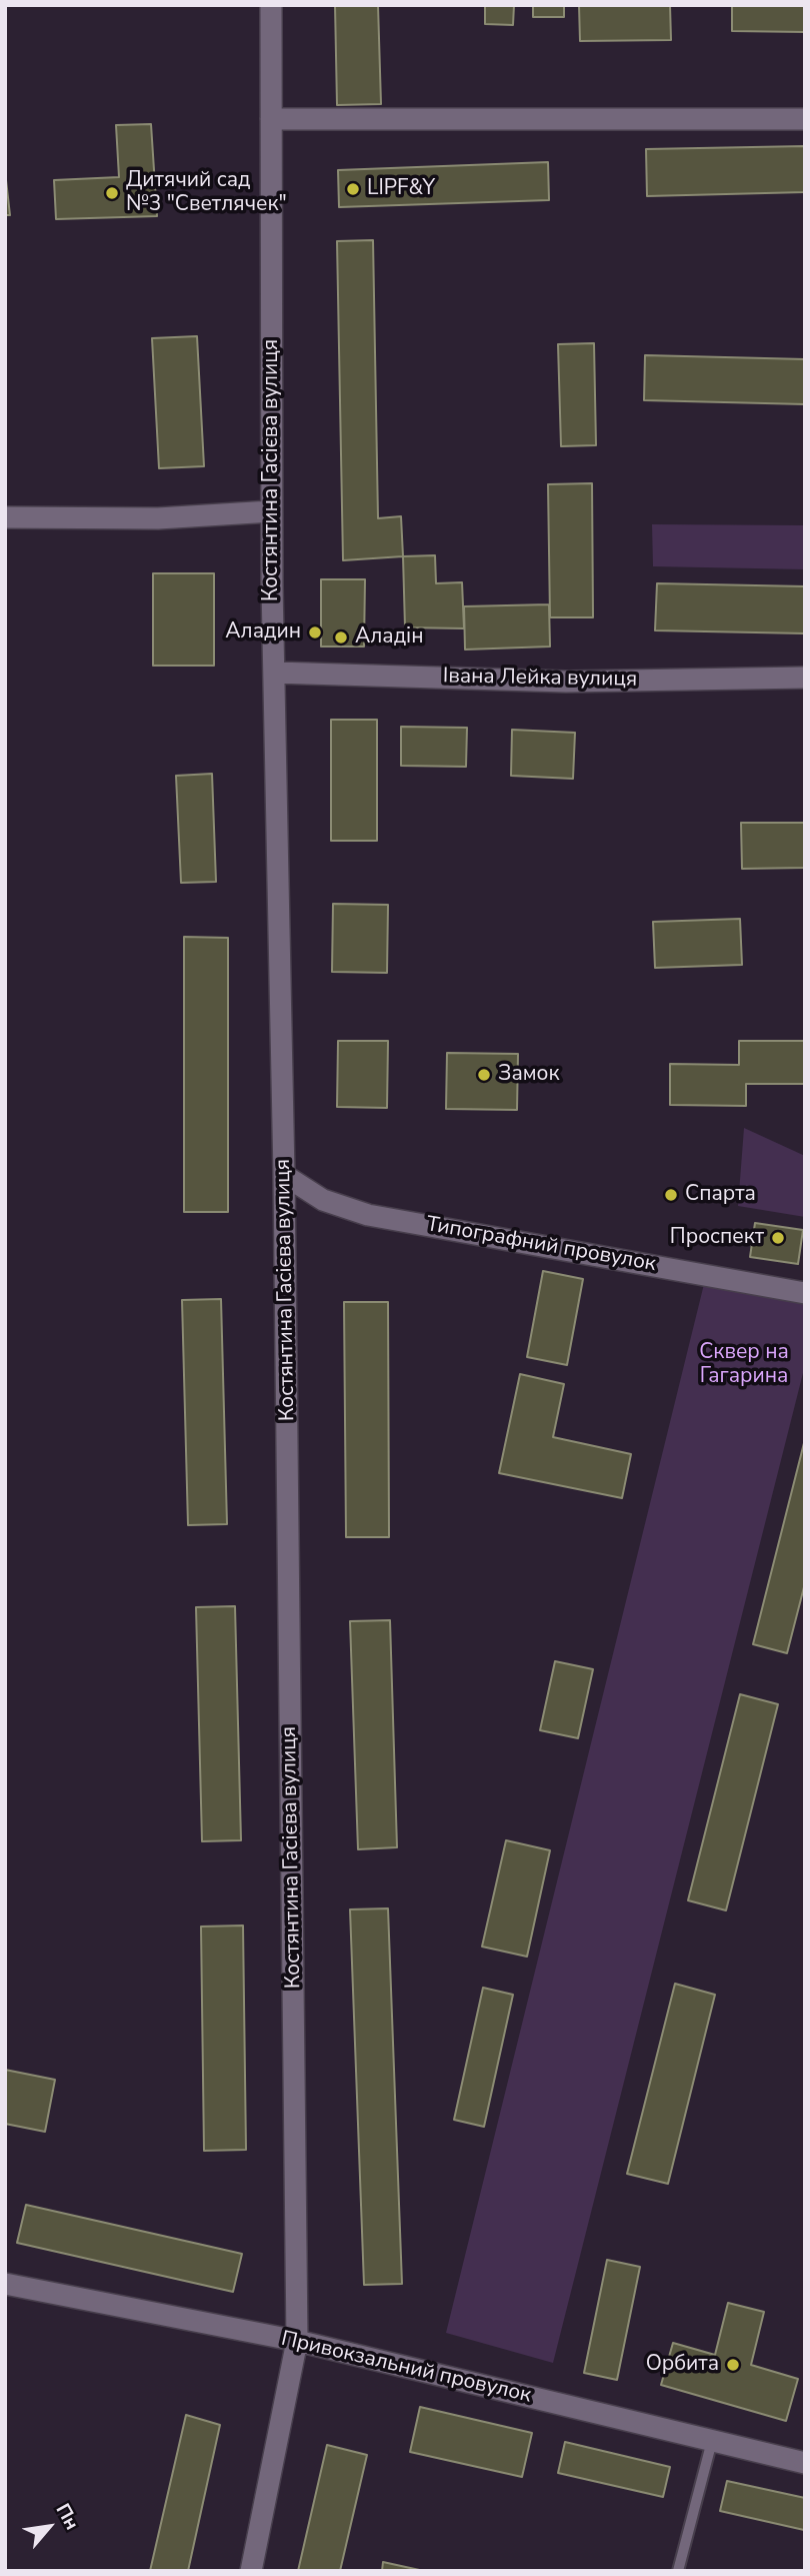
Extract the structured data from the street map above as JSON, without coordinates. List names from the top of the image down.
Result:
{
  "streets": {
    "street": [
      "Костянтина Гасієва вулиця",
      "Івана Лейка вулиця",
      "Типографний провулок",
      "Привокзальний провулок"
    ]
  },
  "crossings": [
    ["Костянтина Гасієва вулиця", "Івана Лейка вулиця"],
    ["Костянтина Гасієва вулиця", "Типографний провулок"],
    ["Костянтина Гасієва вулиця", "Привокзальний провулок"]
  ],
  "parks": ["Сквер на Гагарина"],
  "places": [
    "LIPF&Y",
    "Дитячий сад №3 \"Светлячек\"",
    "Аладин",
    "Аладін",
    "Замок",
    "Спарта",
    "Проспект",
    "Орбита"
  ],
  "north": "top right"
}
